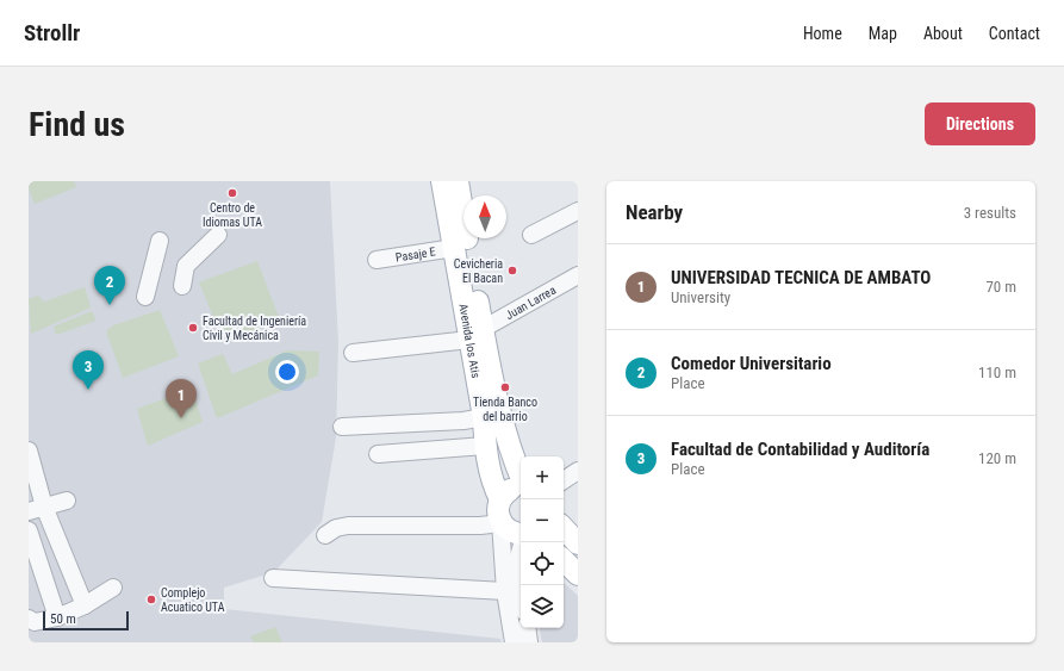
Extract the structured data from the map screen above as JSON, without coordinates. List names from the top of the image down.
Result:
{
  "streets": {
    "main road": ["Avenida los Atis"],
    "street": ["Pasaje E", "Juan Larrea"]
  },
  "crossings": [
    ["Pasaje E", "Avenida los Atis"],
    ["Juan Larrea", "Avenida los Atis"]
  ],
  "places": [
    "Centro de Idiomas UTA",
    "Cevicheria El Bacan",
    "Facultad de Ingeniería Civil y Mecánica",
    "Tienda Banco del barrio",
    "Complejo Acuatico UTA"
  ],
  "scale_bar": "50 m",
  "north": "top",
  "page": {
    "header": "Strollr",
    "nav": [
      "Home",
      "Map",
      "About",
      "Contact"
    ],
    "buttons": "Directions",
    "title": "Find us",
    "heading": ["Nearby", "3 results"],
    "list": [
      {
        "mark": "1",
        "name": "UNIVERSIDAD TECNICA DE AMBATO",
        "note": "University",
        "value": "70 m"
      },
      {
        "mark": "2",
        "name": "Comedor Universitario",
        "note": "Place",
        "value": "110 m"
      },
      {
        "mark": "3",
        "name": "Facultad de Contabilidad y Auditoría",
        "note": "Place",
        "value": "120 m"
      }
    ],
    "pins": ["2", "3", "1"],
    "map_buttons": ["+", "−"],
    "scale": "50 m"
  }
}
